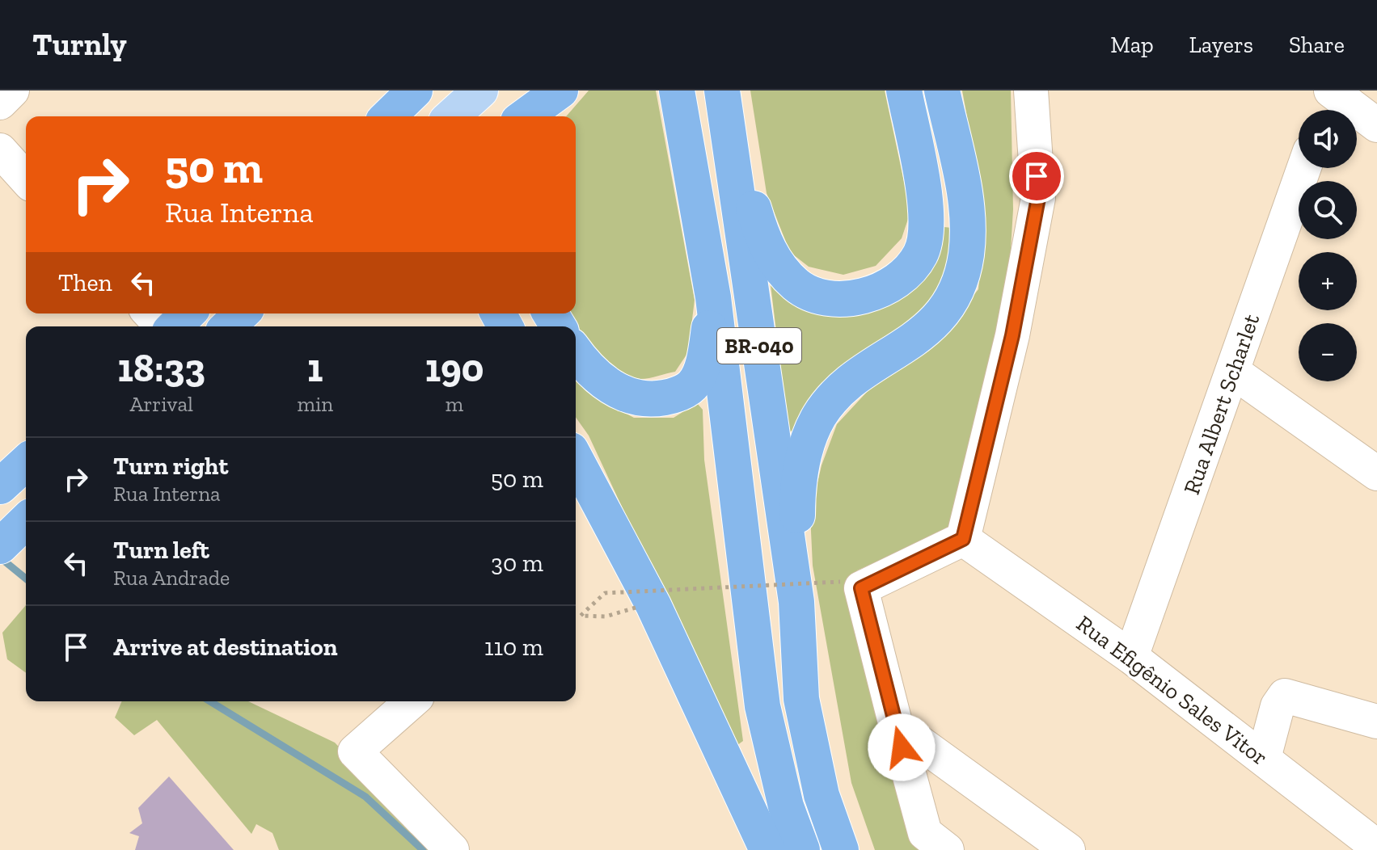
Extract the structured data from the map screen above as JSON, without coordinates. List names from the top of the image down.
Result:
{
  "streets": {
    "highway": ["BR-040"],
    "street": ["Rua Albert Scharlet", "Rua Efigênio Sales Vitor"]
  },
  "crossings": [
    ["Rua Albert Scharlet", "Rua Efigênio Sales Vitor"]
  ],
  "page": {
    "header": "Turnly",
    "nav": ["Map", "Layers", "Share"],
    "map_buttons": ["+", "−"],
    "turn": ["50 m", "Rua Interna"],
    "then": "Then",
    "eta": [
      "18:33",
      "Arrival",
      "1",
      "min",
      "190",
      "m"
    ],
    "list": [
      {
        "name": "Turn right",
        "note": "Rua Interna",
        "value": "50 m"
      },
      {
        "name": "Turn left",
        "note": "Rua Andrade",
        "value": "30 m"
      },
      {
        "name": "Arrive at destination",
        "value": "110 m"
      }
    ]
  }
}
